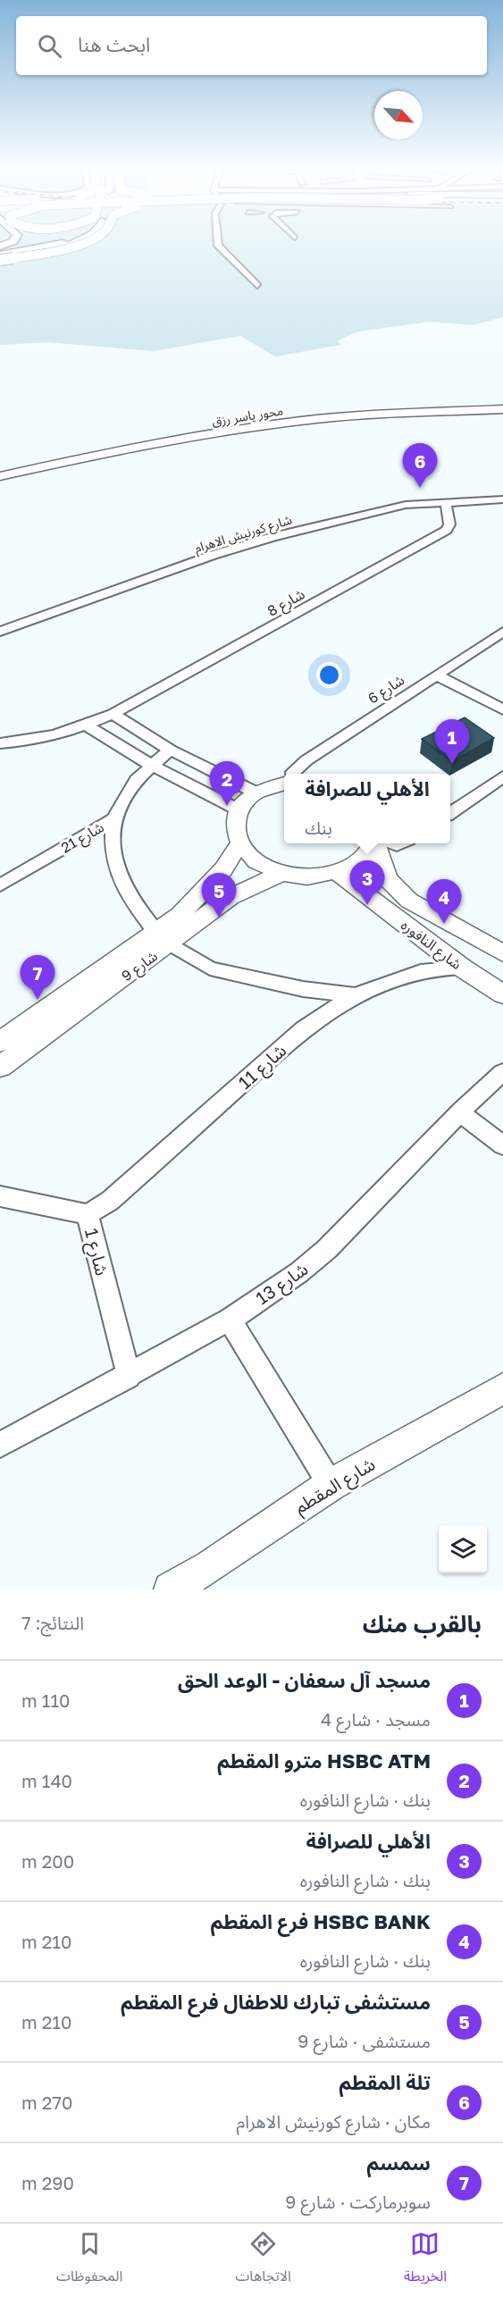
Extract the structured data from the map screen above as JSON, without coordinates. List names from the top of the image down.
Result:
{
  "streets": {
    "main road": [
      "محور ياسر رزق",
      "شارع النافوره",
      "شارع 9",
      "شارع المقطم"
    ],
    "street": [
      "شارع كورنيش الاهرام",
      "شارع 8",
      "شارع 6",
      "شارع 21",
      "شارع 11",
      "شارع 1",
      "شارع 13"
    ]
  },
  "crossings": [
    ["شارع كورنيش الاهرام", "شارع 8"],
    ["شارع النافوره", "شارع 11"],
    ["شارع 11", "شارع 1"],
    ["شارع 1", "شارع 13"]
  ],
  "north": "bottom right",
  "page": {
    "search": "ابحث هنا",
    "pins": [
      "6",
      "1",
      "2",
      "3",
      "5",
      "4",
      "7"
    ],
    "popup": ["الأهلي للصرافة", "بنك"],
    "heading": ["بالقرب منك", "النتائج: 7"],
    "list": [
      {
        "mark": "1",
        "name": "مسجد آل سعفان - الوعد الحق",
        "note": "مسجد · شارع 4",
        "value": "110 m"
      },
      {
        "mark": "2",
        "name": "HSBC ATM مترو المقطم",
        "note": "بنك · شارع النافوره",
        "value": "140 m"
      },
      {
        "mark": "3",
        "name": "الأهلي للصرافة",
        "note": "بنك · شارع النافوره",
        "value": "200 m"
      },
      {
        "mark": "4",
        "name": "HSBC BANK فرع المقطم",
        "note": "بنك · شارع النافوره",
        "value": "210 m"
      },
      {
        "mark": "5",
        "name": "مستشفى تبارك للاطفال فرع المقطم",
        "note": "مستشفى · شارع 9",
        "value": "210 m"
      },
      {
        "mark": "6",
        "name": "تلة المقطم",
        "note": "مكان · شارع كورنيش الاهرام",
        "value": "270 m"
      },
      {
        "mark": "7",
        "name": "سمسم",
        "note": "سوبرماركت · شارع 9",
        "value": "290 m"
      }
    ],
    "nav": ["الخريطة", "الاتجاهات", "المحفوظات"]
  }
}
